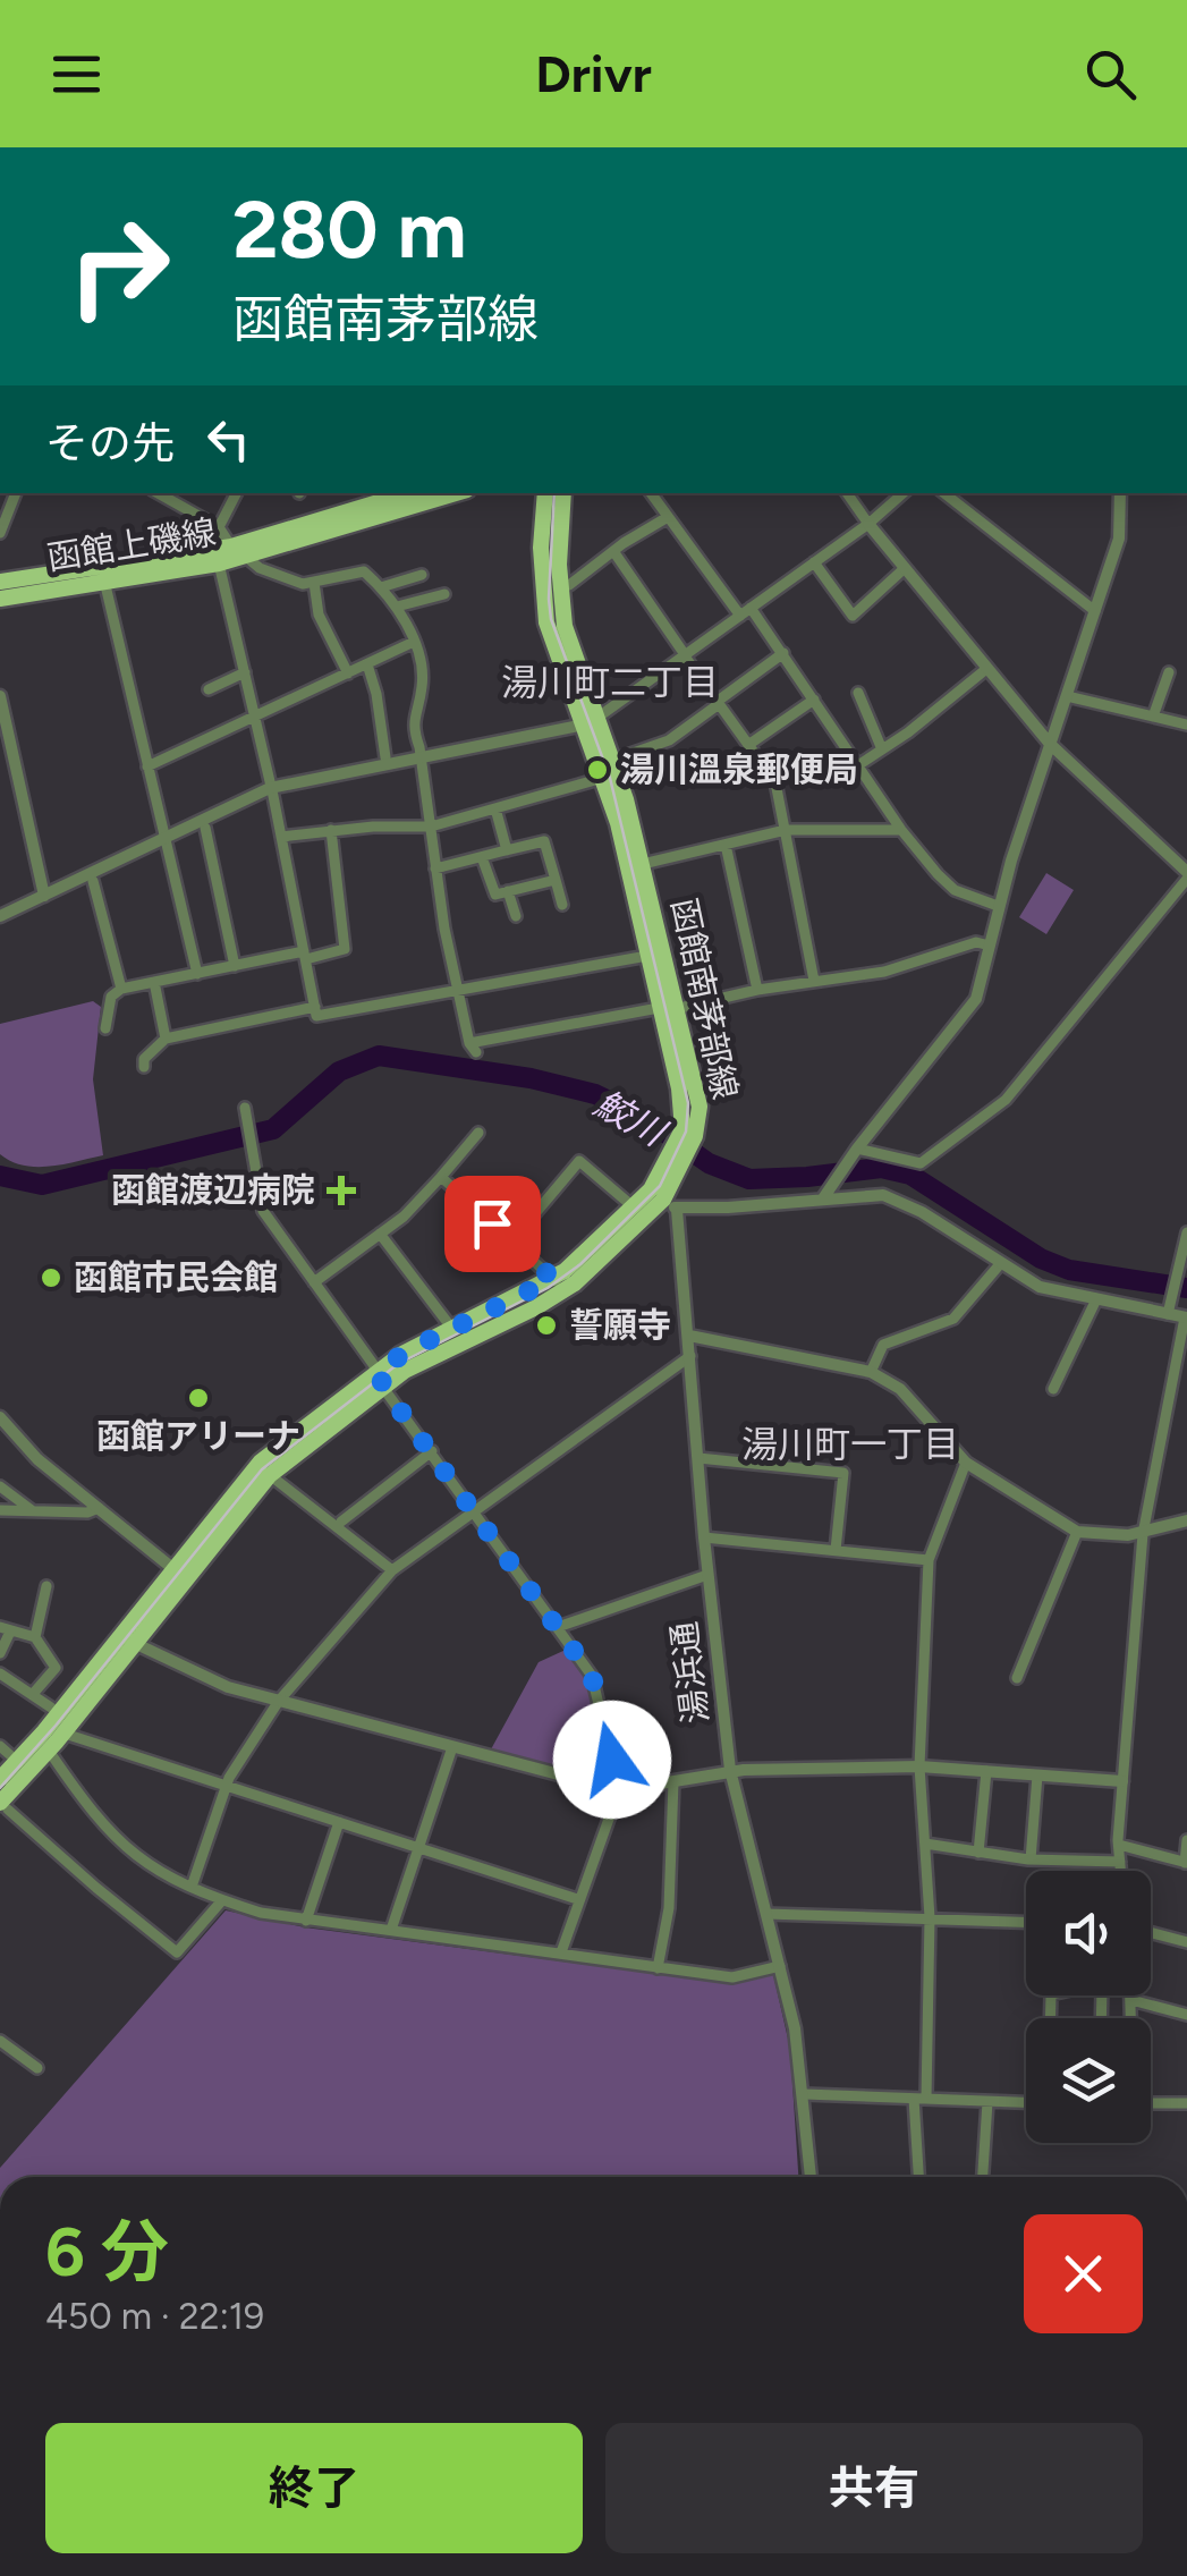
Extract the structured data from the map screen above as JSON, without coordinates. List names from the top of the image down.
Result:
{
  "streets": {
    "main road": ["函館上磯線", "函館南茅部線"],
    "street": ["湯浜通"]
  },
  "crossings": [
    ["函館南茅部線", "湯浜通"]
  ],
  "districts": ["湯川町二丁目", "湯川町一丁目"],
  "water": ["鮫川"],
  "places": {
    "other": [
      "湯川溫泉郵便局",
      "函館市民会館",
      "誓願寺",
      "函館アリーナ"
    ],
    "health": ["函館渡辺病院"]
  },
  "page": {
    "header": "Drivr",
    "turn": ["280 m", "函館南茅部線"],
    "then": "その先",
    "heading": ["6 分", "450 m · 22:19"],
    "buttons": ["終了", "共有"]
  }
}
